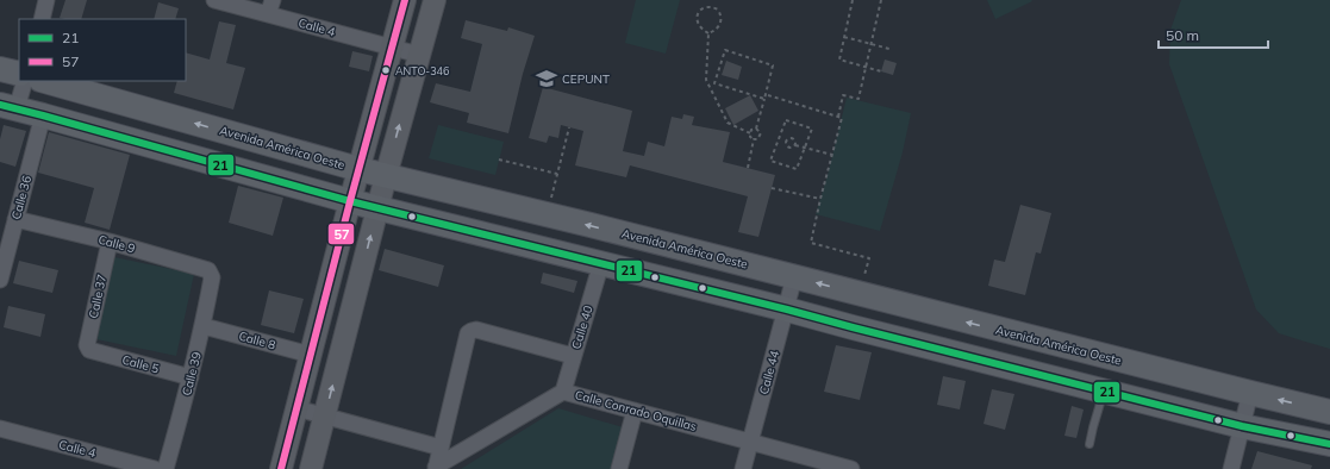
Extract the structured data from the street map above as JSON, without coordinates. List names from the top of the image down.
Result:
{
  "streets": {
    "main road": ["Avenida América Oeste"],
    "street": [
      "Calle 4",
      "Calle 36",
      "Calle 9",
      "Calle 37",
      "Calle 40",
      "Calle 8",
      "Calle 5",
      "Calle 44",
      "Calle 39",
      "Calle Conrado Oquillas"
    ]
  },
  "crossings": [
    ["Avenida América Oeste", "Calle 44"],
    ["Calle 36", "Calle 9"],
    ["Calle 9", "Calle 37"],
    ["Calle 9", "Calle 39"],
    ["Calle 37", "Calle 5"],
    ["Calle 40", "Calle Conrado Oquillas"],
    ["Calle 8", "Calle 39"],
    ["Calle 5", "Calle 39"],
    ["Calle 44", "Calle Conrado Oquillas"]
  ],
  "places": {
    "other": ["ANTO-346"],
    "school or university": ["CEPUNT"]
  },
  "lines": ["transit line 57", "transit line 21"],
  "legend": ["21", "57"],
  "scale_bar": "50 m"
}
